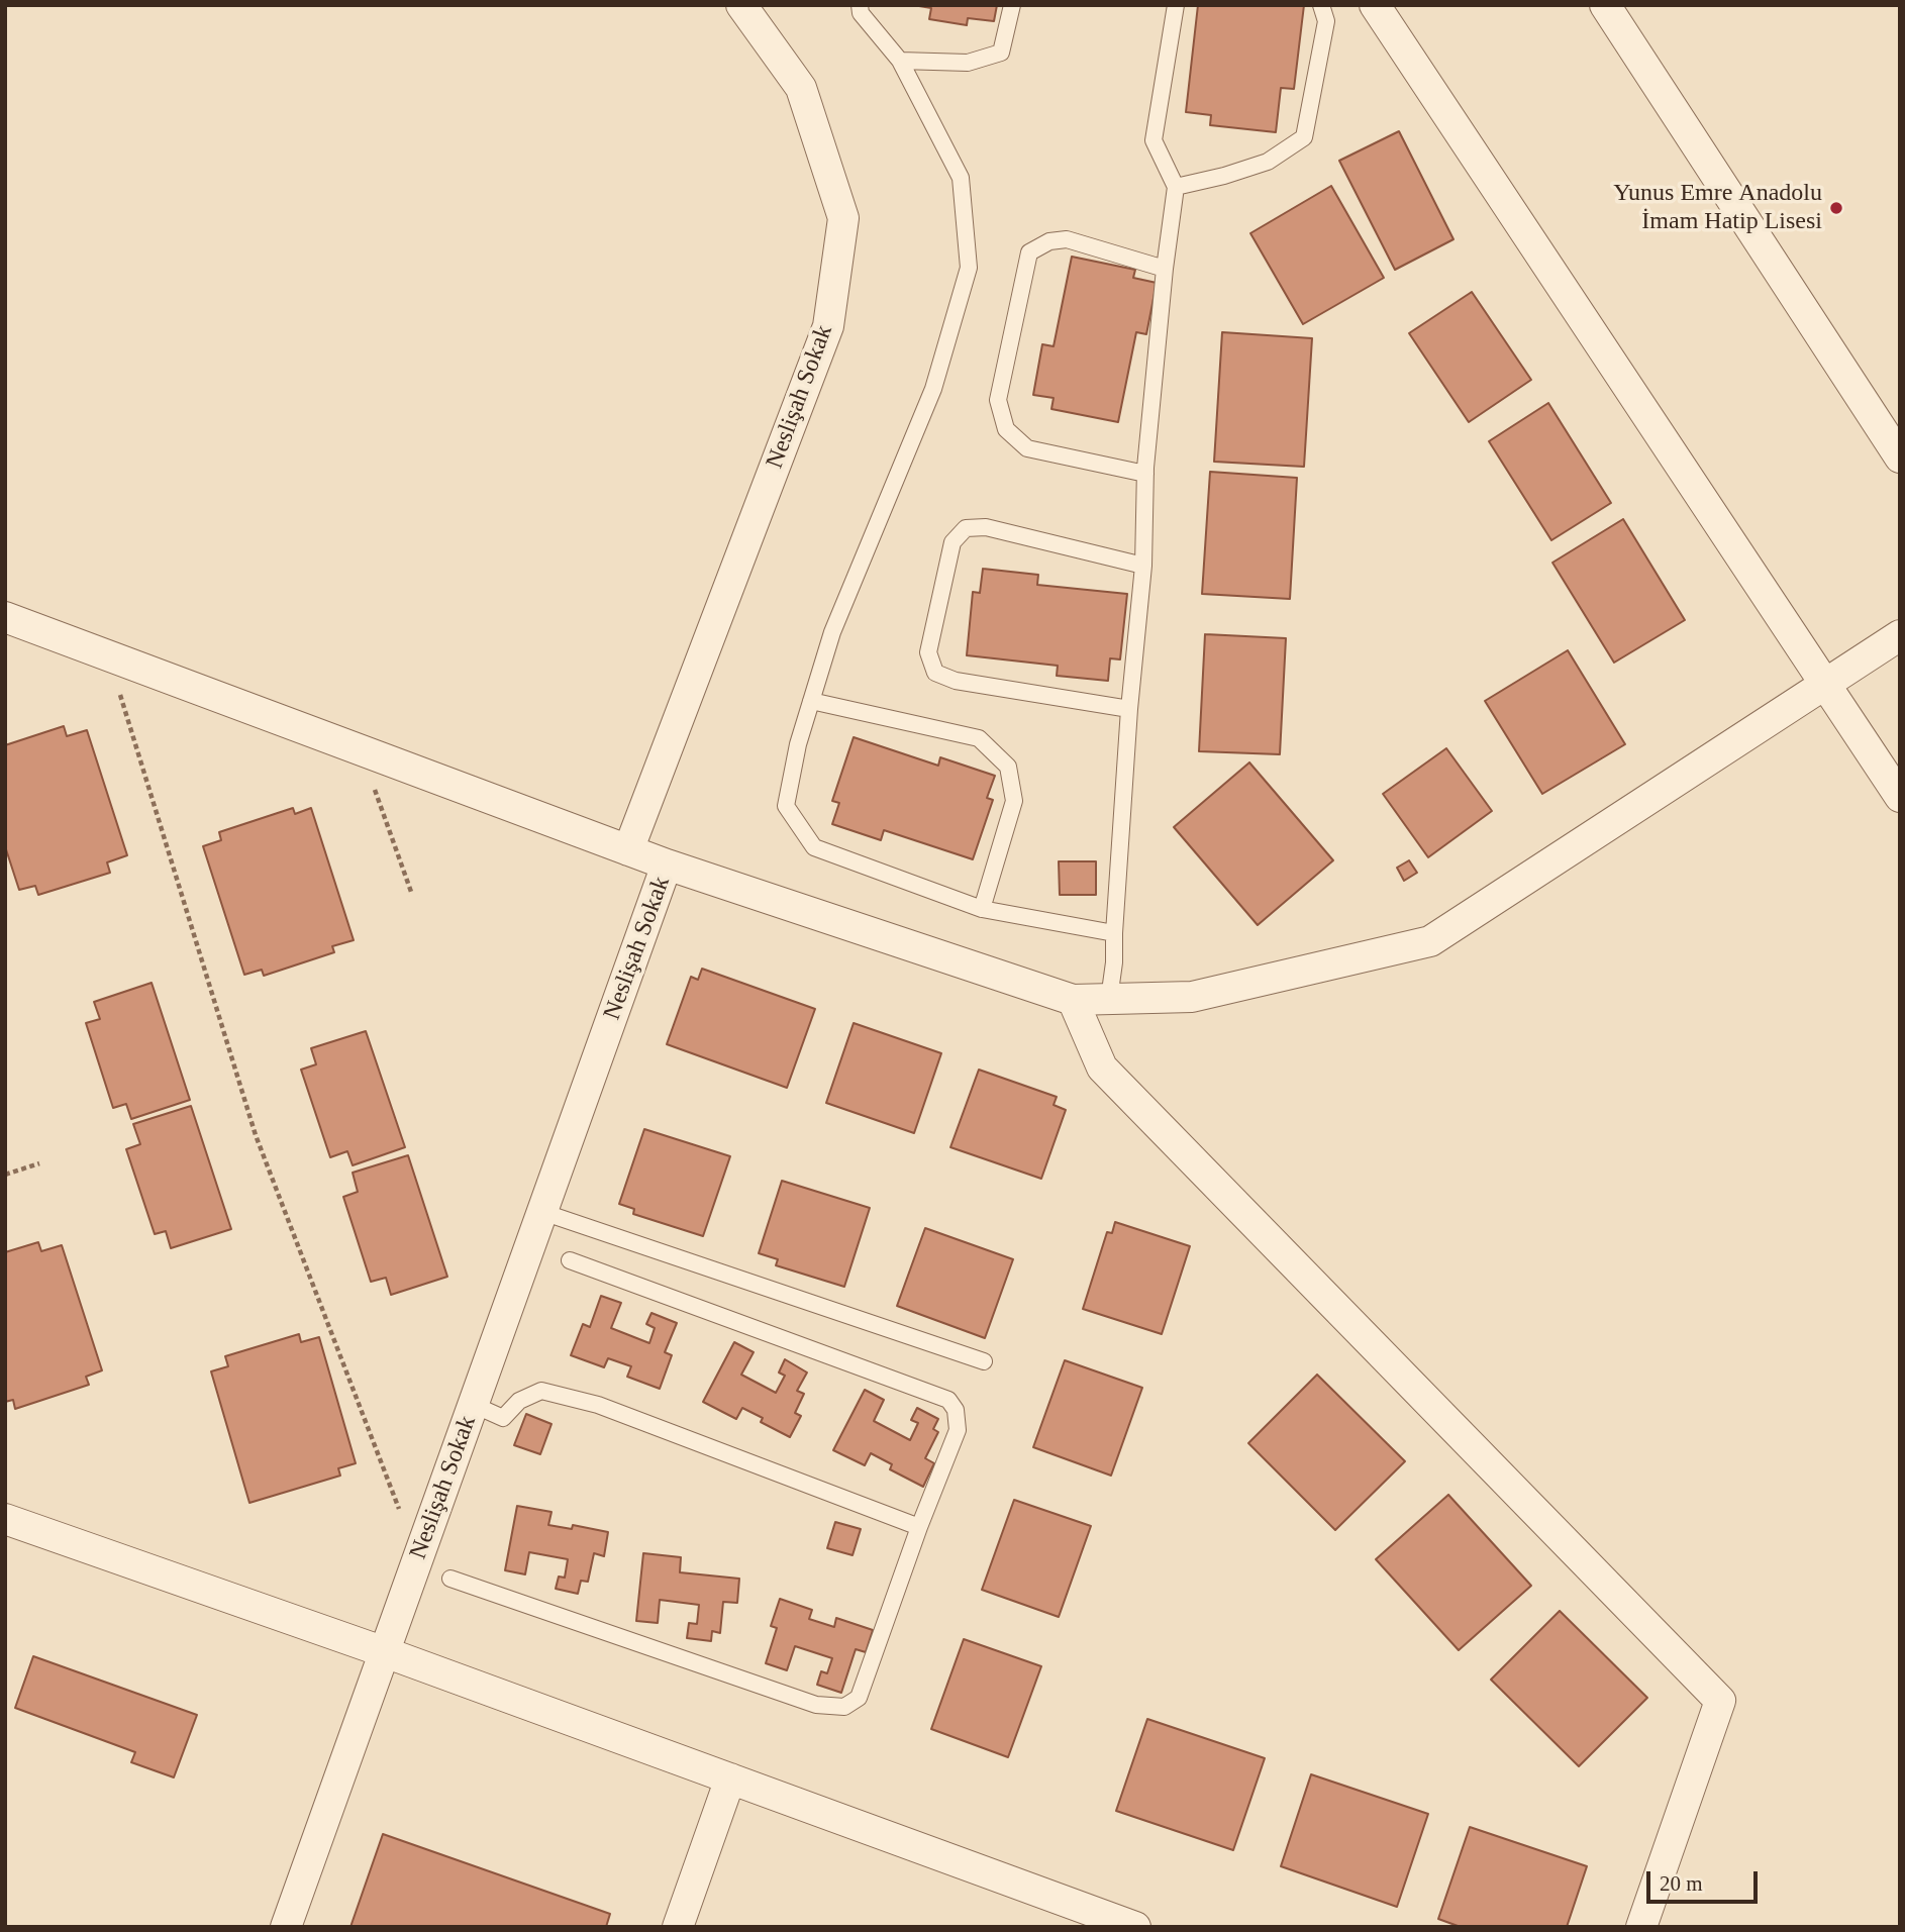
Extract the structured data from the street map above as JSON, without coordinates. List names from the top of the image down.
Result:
{
  "streets": {
    "street": ["Neslişah Sokak"]
  },
  "places": ["Yunus Emre Anadolu İmam Hatip Lisesi"],
  "scale_bar": "20 m"
}
